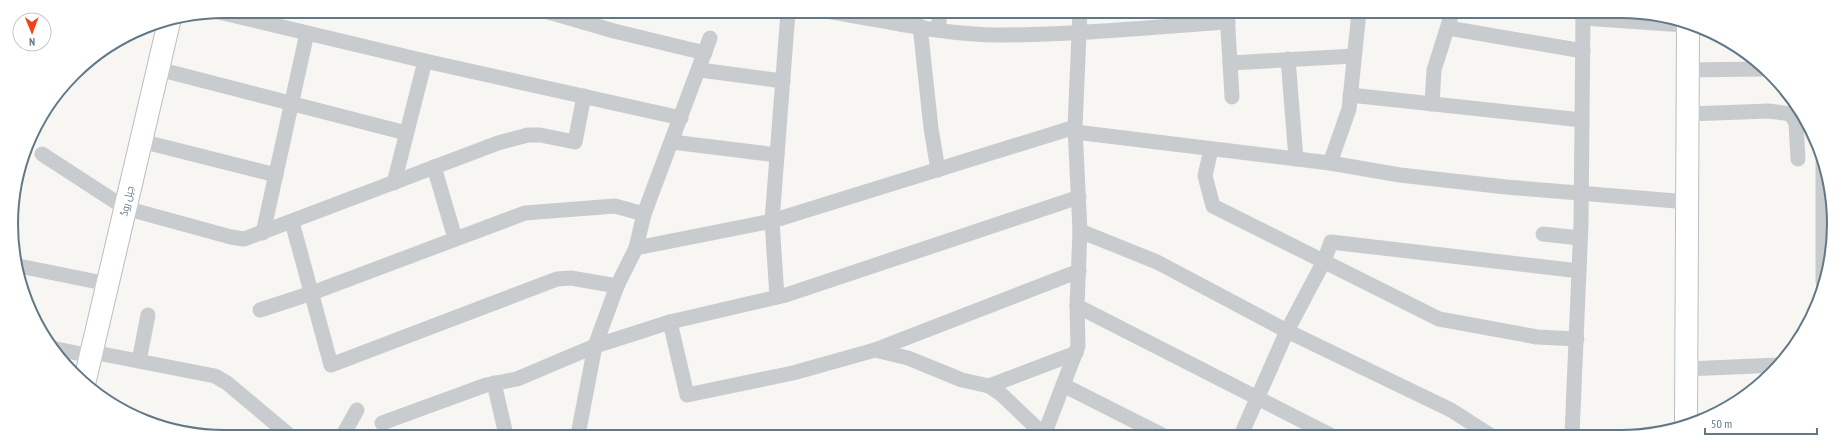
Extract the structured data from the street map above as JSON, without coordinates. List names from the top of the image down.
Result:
{
  "streets": {
    "street": ["جیل روڈ"]
  },
  "scale_bar": "50 m",
  "north": "bottom"
}
